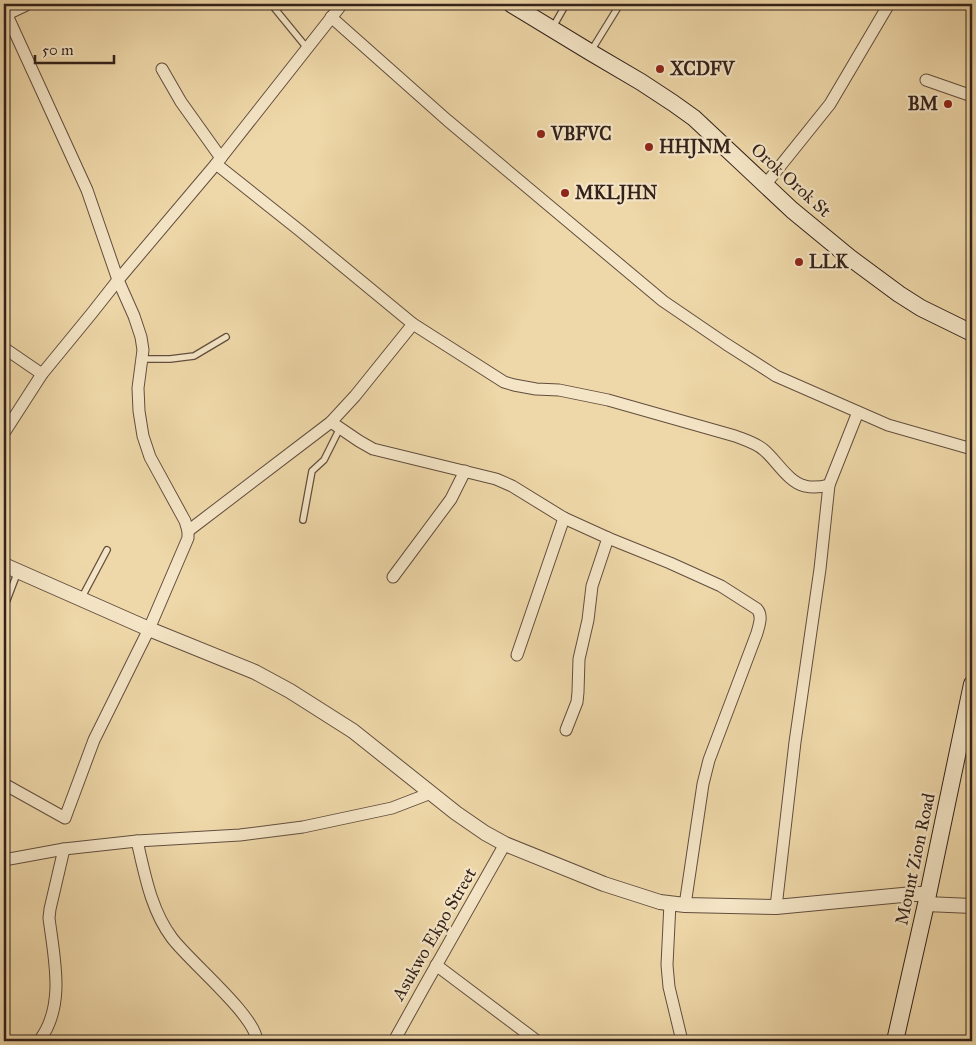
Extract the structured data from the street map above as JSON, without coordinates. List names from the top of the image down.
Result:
{
  "streets": {
    "main road": ["Orok Orok St", "Mount Zion Road"],
    "street": ["Asukwo Ekpo Street"]
  },
  "places": [
    "XCDFV",
    "BM",
    "VBFVC",
    "HHJNM",
    "MKLJHN",
    "LLK"
  ],
  "scale_bar": "50 m"
}
